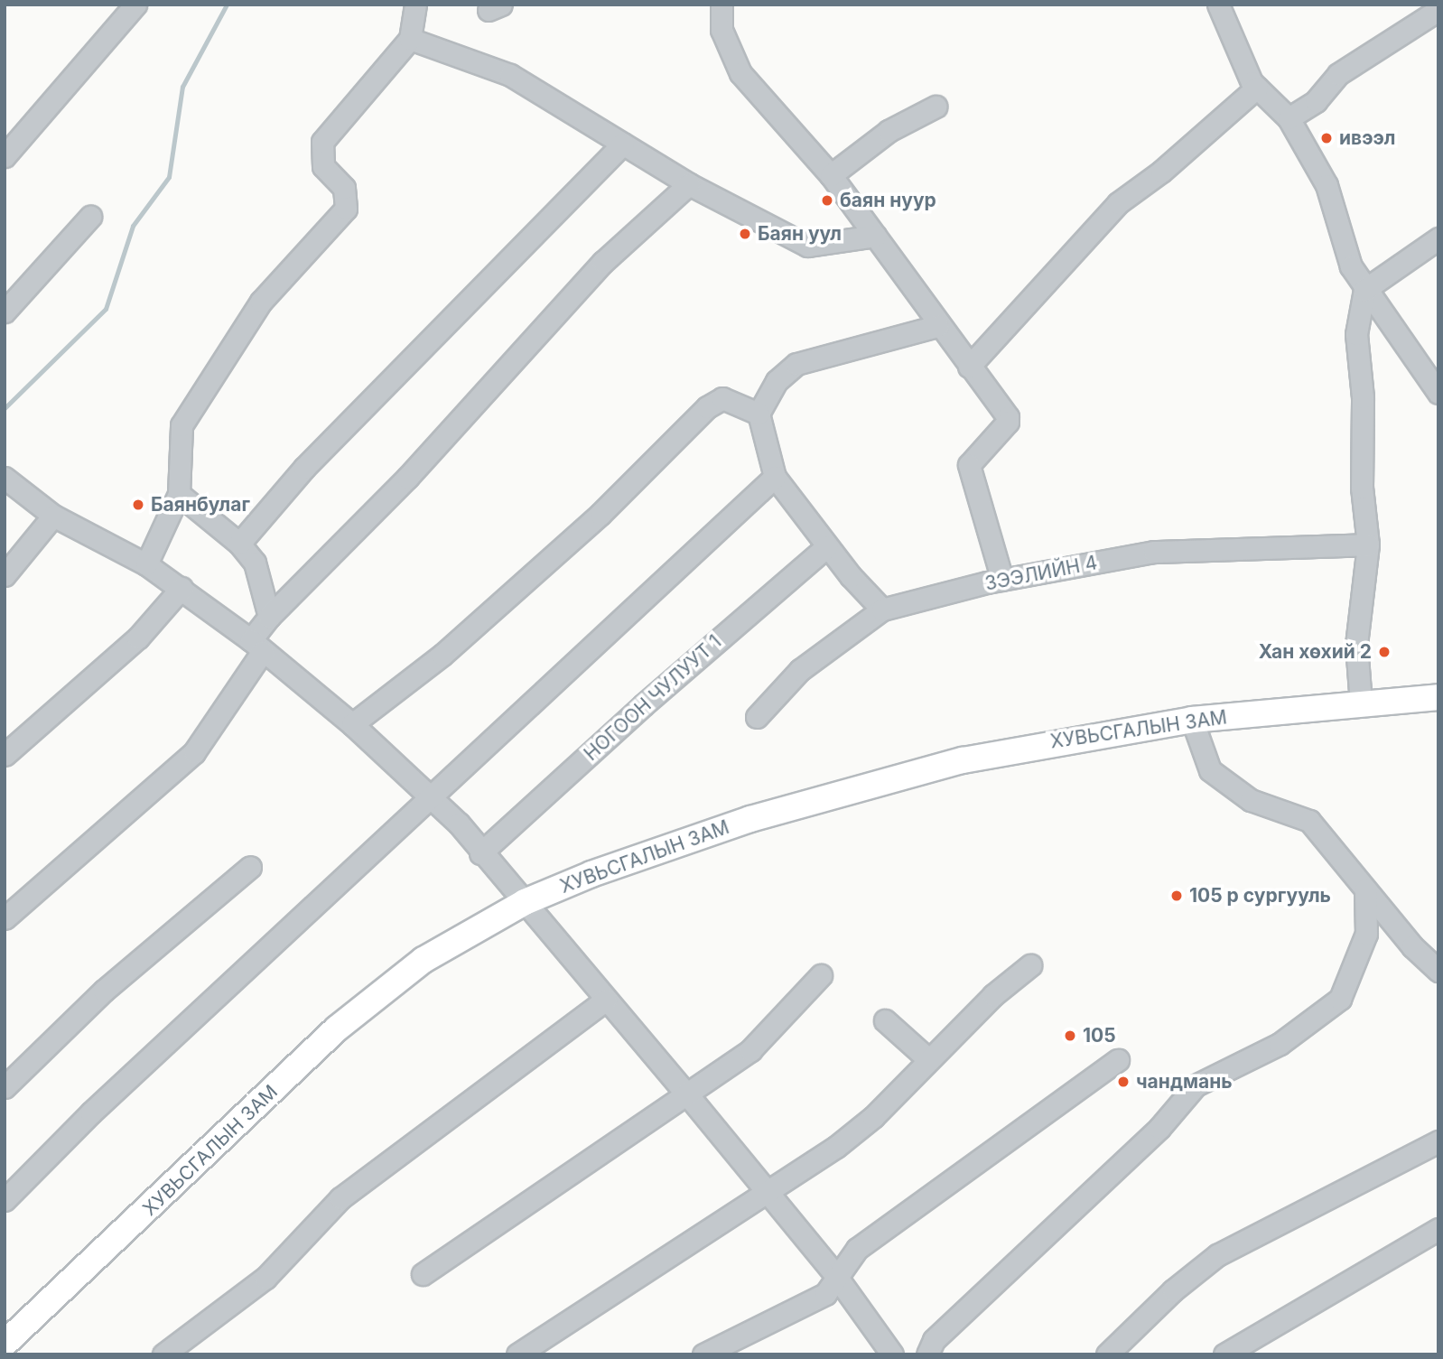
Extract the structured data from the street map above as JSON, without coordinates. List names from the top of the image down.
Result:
{
  "streets": {
    "main road": ["ХУВЬСГАЛЫН ЗАМ"],
    "street": ["ЗЭЭЛИЙН 4", "НОГООН ЧУЛУУТ 1"]
  },
  "places": [
    "ивээл",
    "баян нуур",
    "Баян уул",
    "Баянбулаг",
    "Хан хөхий 2",
    "105 р сургууль",
    "105",
    "чандмань"
  ]
}
